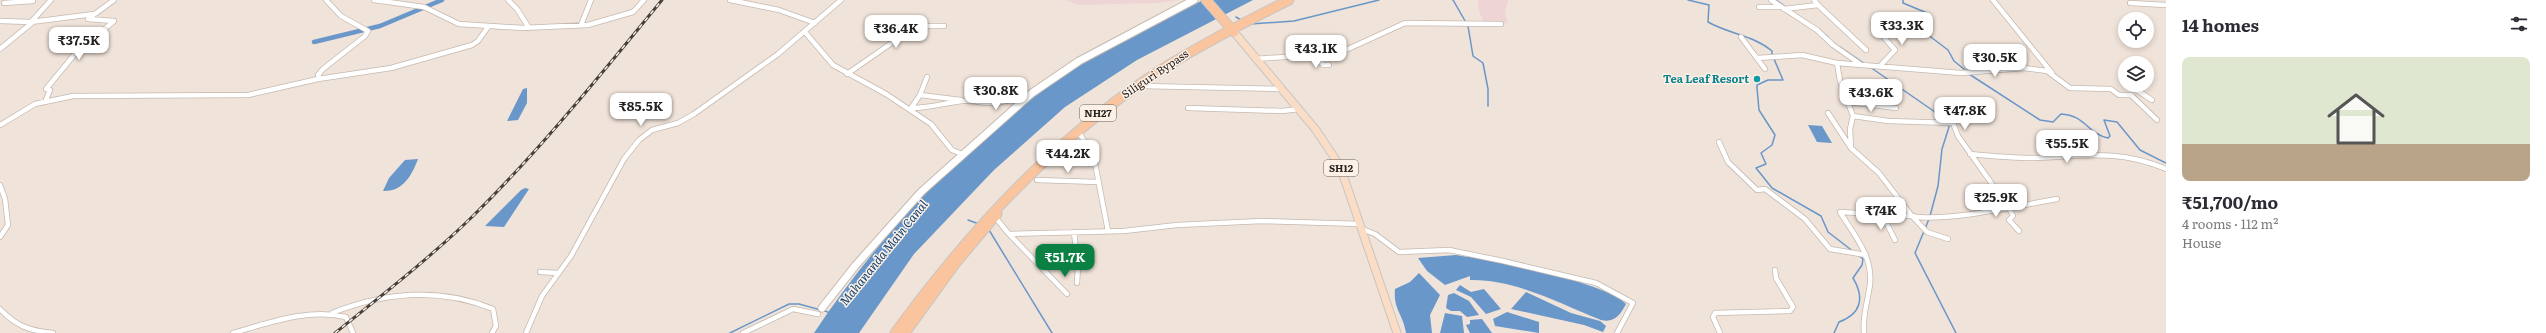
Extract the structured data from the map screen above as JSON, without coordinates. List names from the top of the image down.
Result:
{
  "streets": {
    "highway": ["Siliguri Bypass", "NH27"],
    "main road": ["SH12"]
  },
  "crossings": [
    ["Siliguri Bypass", "NH27"],
    ["Siliguri Bypass", "SH12"],
    ["NH27", "SH12"]
  ],
  "water": ["Mahananda Main Canal"],
  "places": ["Tea Leaf Resort"],
  "page": {
    "heading": "14 homes",
    "price": [
      "₹33.3K",
      "₹36.4K",
      "₹37.5K",
      "₹43.1K",
      "₹30.5K",
      "₹30.8K",
      "₹43.6K",
      "₹85.5K",
      "₹47.8K",
      "₹55.5K",
      "₹44.2K",
      "₹25.9K",
      "₹74K",
      "₹51.7K"
    ],
    "list": [
      {
        "name": "₹51,700/mo",
        "note": "4 rooms · 112 m² · House"
      }
    ]
  }
}
